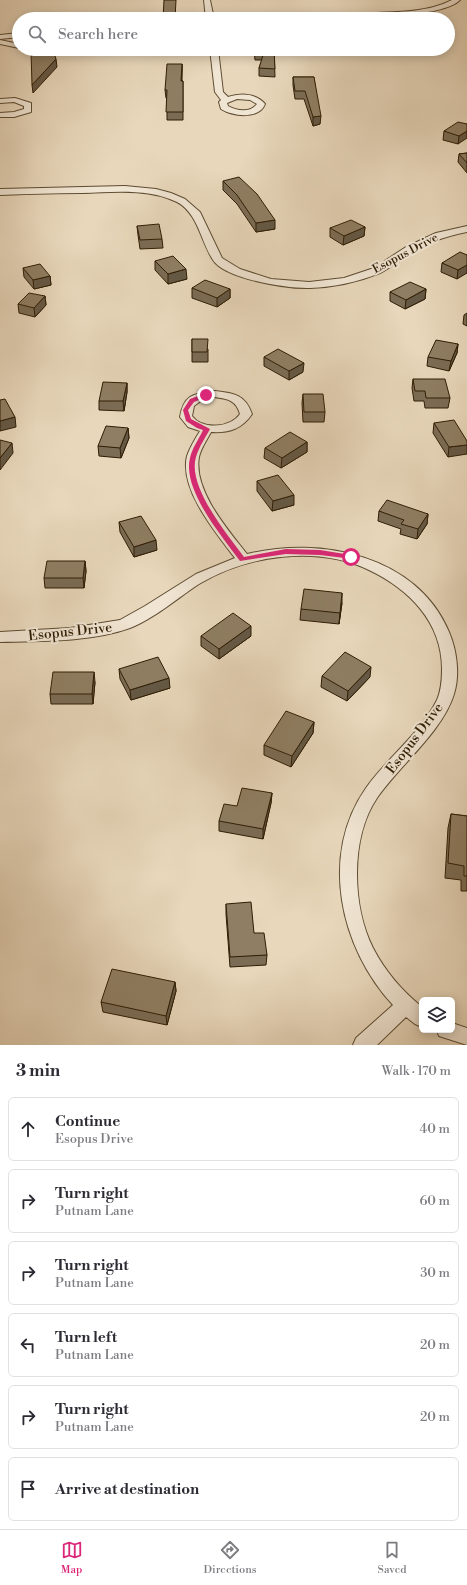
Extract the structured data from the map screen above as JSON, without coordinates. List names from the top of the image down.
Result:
{
  "streets": {
    "street": ["Esopus Drive"]
  },
  "page": {
    "search": "Search here",
    "heading": ["3 min", "Walk · 170 m"],
    "list": [
      ["Continue", "Esopus Drive", "40 m"],
      ["Turn right", "Putnam Lane", "60 m"],
      ["Turn right", "Putnam Lane", "30 m"],
      ["Turn left", "Putnam Lane", "20 m"],
      ["Turn right", "Putnam Lane", "20 m"],
      "Arrive at destination"
    ],
    "nav": ["Map", "Directions", "Saved"]
  }
}
